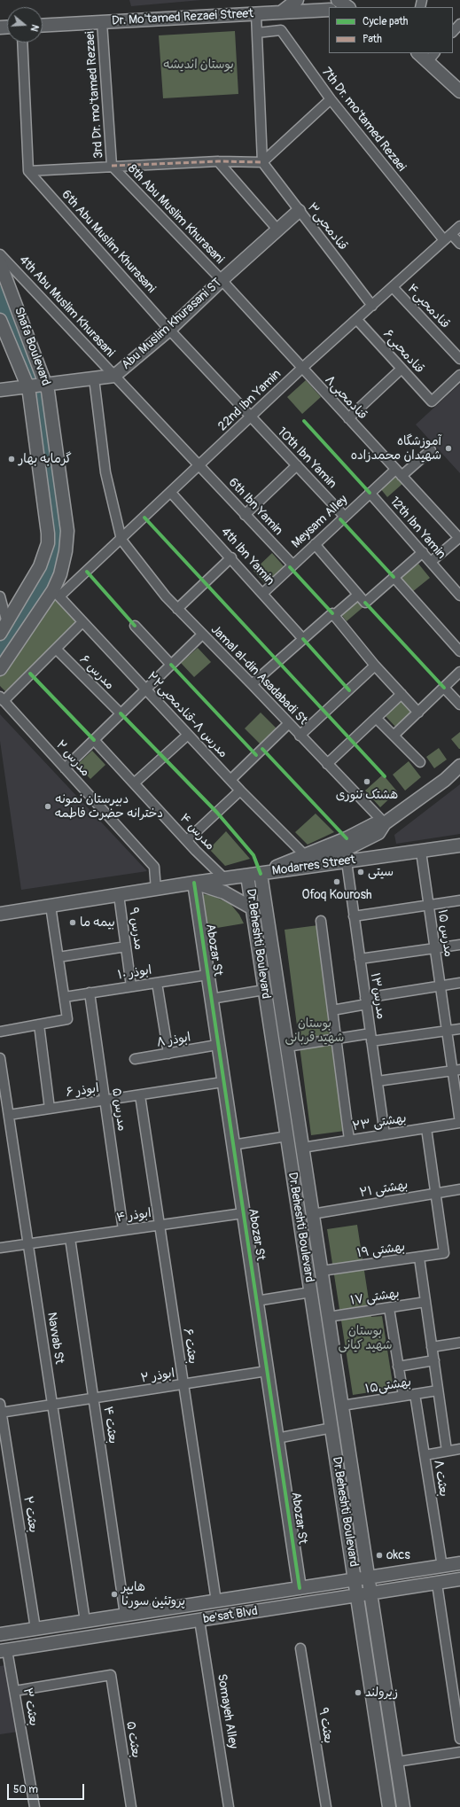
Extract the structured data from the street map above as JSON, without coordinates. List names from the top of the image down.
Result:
{
  "streets": {
    "main road": [
      "Dr. Mo'tamed Rezaei Street",
      "Abu Muslim Khurasani ST",
      "Shafa Boulevard",
      "Modarres Street",
      "Dr.Beheshti Boulevard",
      "Abozar St",
      "be'sat Blvd"
    ],
    "street": [
      "3rd Dr. mo'tamed Rezaei",
      "7th Dr. mo'tamed Rezaei",
      "8th Abu Muslim Khurasani",
      "قنادمحبی۳",
      "6th Abu Muslim Khurasani",
      "4th Abu Muslim Khurasani",
      "قنادمحبی۴",
      "قنادمحبی۶",
      "قنادمحبی۸",
      "22nd Ibn Yamin",
      "10th Ibn Yamin",
      "6th Ibn Yamin",
      "Meysam Alley",
      "12th Ibn Yamin",
      "4th Ibn Yamin",
      "مدرس ۶",
      "Jamal al-din Asadabadi St",
      "مدرس ۸-قنادمحبی۲۲",
      "مدرس ۲",
      "مدرس ۴",
      "مدرس ۹",
      "مدرس ۱۵",
      "ابوذر ۱۰",
      "مدرس۱۳",
      "ابوذر ۸",
      "ابوذر ۶",
      "مدرس ۵",
      "بهشتی ۲۳",
      "بهشتی ۲۱",
      "ابوذر ۴",
      "بهشتی ۱۹",
      "بهشتی ۱۷",
      "Navvab St",
      "بعثت ۶",
      "ابوذر ۲",
      "بهشتی۱۵",
      "بعثت ۴",
      "بعثت ۸",
      "بعثت ۲",
      "بعثت ۳",
      "Somayeh Alley",
      "بعثت ۹",
      "بعثت ۵"
    ]
  },
  "crossings": [
    ["Dr. Mo'tamed Rezaei Street", "3rd Dr. mo'tamed Rezaei"],
    ["3rd Dr. mo'tamed Rezaei", "8th Abu Muslim Khurasani"],
    ["7th Dr. mo'tamed Rezaei", "22nd Ibn Yamin"],
    ["8th Abu Muslim Khurasani", "Abu Muslim Khurasani ST"],
    ["8th Abu Muslim Khurasani", "قنادمحبی۸"],
    ["8th Abu Muslim Khurasani", "22nd Ibn Yamin"],
    ["قنادمحبی۳", "Abu Muslim Khurasani ST"],
    ["قنادمحبی۳", "22nd Ibn Yamin"],
    ["6th Abu Muslim Khurasani", "Abu Muslim Khurasani ST"],
    ["6th Abu Muslim Khurasani", "22nd Ibn Yamin"],
    ["6th Abu Muslim Khurasani", "10th Ibn Yamin"],
    ["4th Abu Muslim Khurasani", "Abu Muslim Khurasani ST"],
    ["4th Abu Muslim Khurasani", "22nd Ibn Yamin"],
    ["4th Abu Muslim Khurasani", "6th Ibn Yamin"],
    ["قنادمحبی۴", "22nd Ibn Yamin"],
    ["Abu Muslim Khurasani ST", "Shafa Boulevard"],
    ["Shafa Boulevard", "22nd Ibn Yamin"],
    ["Shafa Boulevard", "مدرس ۸-قنادمحبی۲۲"],
    ["قنادمحبی۶", "22nd Ibn Yamin"],
    ["قنادمحبی۸", "22nd Ibn Yamin"],
    ["قنادمحبی۸", "Meysam Alley"],
    ["22nd Ibn Yamin", "10th Ibn Yamin"],
    ["22nd Ibn Yamin", "6th Ibn Yamin"],
    ["22nd Ibn Yamin", "4th Ibn Yamin"],
    ["22nd Ibn Yamin", "Jamal al-din Asadabadi St"],
    ["22nd Ibn Yamin", "مدرس ۸-قنادمحبی۲۲"],
    ["10th Ibn Yamin", "Meysam Alley"],
    ["6th Ibn Yamin", "Meysam Alley"],
    ["Meysam Alley", "12th Ibn Yamin"],
    ["Meysam Alley", "4th Ibn Yamin"],
    ["مدرس ۲", "Modarres Street"],
    ["مدرس ۴", "Modarres Street"],
    ["Modarres Street", "مدرس ۹"],
    ["Modarres Street", "مدرس ۱۵"],
    ["Modarres Street", "Dr.Beheshti Boulevard"],
    ["Modarres Street", "Abozar St"],
    ["Modarres Street", "مدرس۱۳"],
    ["مدرس ۹", "ابوذر ۱۰"],
    ["مدرس ۱۵", "بهشتی ۲۳"],
    ["Dr.Beheshti Boulevard", "بهشتی ۲۳"],
    ["Dr.Beheshti Boulevard", "بهشتی ۲۱"],
    ["Dr.Beheshti Boulevard", "بهشتی ۱۹"],
    ["Dr.Beheshti Boulevard", "بهشتی ۱۷"],
    ["Dr.Beheshti Boulevard", "بهشتی۱۵"],
    ["Dr.Beheshti Boulevard", "be'sat Blvd"],
    ["Abozar St", "ابوذر ۱۰"],
    ["Abozar St", "ابوذر ۸"],
    ["Abozar St", "ابوذر ۶"],
    ["Abozar St", "ابوذر ۴"],
    ["Abozar St", "ابوذر ۲"],
    ["Abozar St", "be'sat Blvd"],
    ["ابوذر ۱۰", "مدرس ۵"],
    ["مدرس۱۳", "بهشتی ۲۳"],
    ["ابوذر ۶", "مدرس ۵"],
    ["ابوذر ۶", "Navvab St"],
    ["ابوذر ۶", "بعثت ۶"],
    ["مدرس ۵", "ابوذر ۴"],
    ["بهشتی ۲۱", "بهشتی ۱۹"],
    ["ابوذر ۴", "Navvab St"],
    ["ابوذر ۴", "بعثت ۶"],
    ["ابوذر ۴", "بعثت ۴"],
    ["Navvab St", "ابوذر ۲"],
    ["Navvab St", "be'sat Blvd"],
    ["بعثت ۶", "ابوذر ۲"],
    ["بعثت ۶", "be'sat Blvd"],
    ["ابوذر ۲", "بعثت ۴"],
    ["ابوذر ۲", "بعثت ۲"],
    ["بهشتی۱۵", "بعثت ۸"],
    ["بعثت ۴", "be'sat Blvd"],
    ["بعثت ۸", "be'sat Blvd"],
    ["بعثت ۲", "be'sat Blvd"],
    ["be'sat Blvd", "بعثت ۳"],
    ["be'sat Blvd", "Somayeh Alley"],
    ["بعثت ۳", "بعثت ۵"]
  ],
  "parks": ["بوستان اندیشه", "بوستان شهید قربانی", "بوستان شهید کیانی"],
  "places": [
    "آموزشگاه شهیدان محمدزاده",
    "گرمابه بهار",
    "هشتک تنوری",
    "دبیرستان نمونه دخترانه حضرت فاطمه",
    "سیتی",
    "Ofoq Kourosh",
    "بیمه ما",
    "okcs",
    "هایپر پروتئین سورنا",
    "زیرولند"
  ],
  "legend": ["Cycle path", "Path"],
  "scale_bar": "50 m",
  "north": "right"
}
